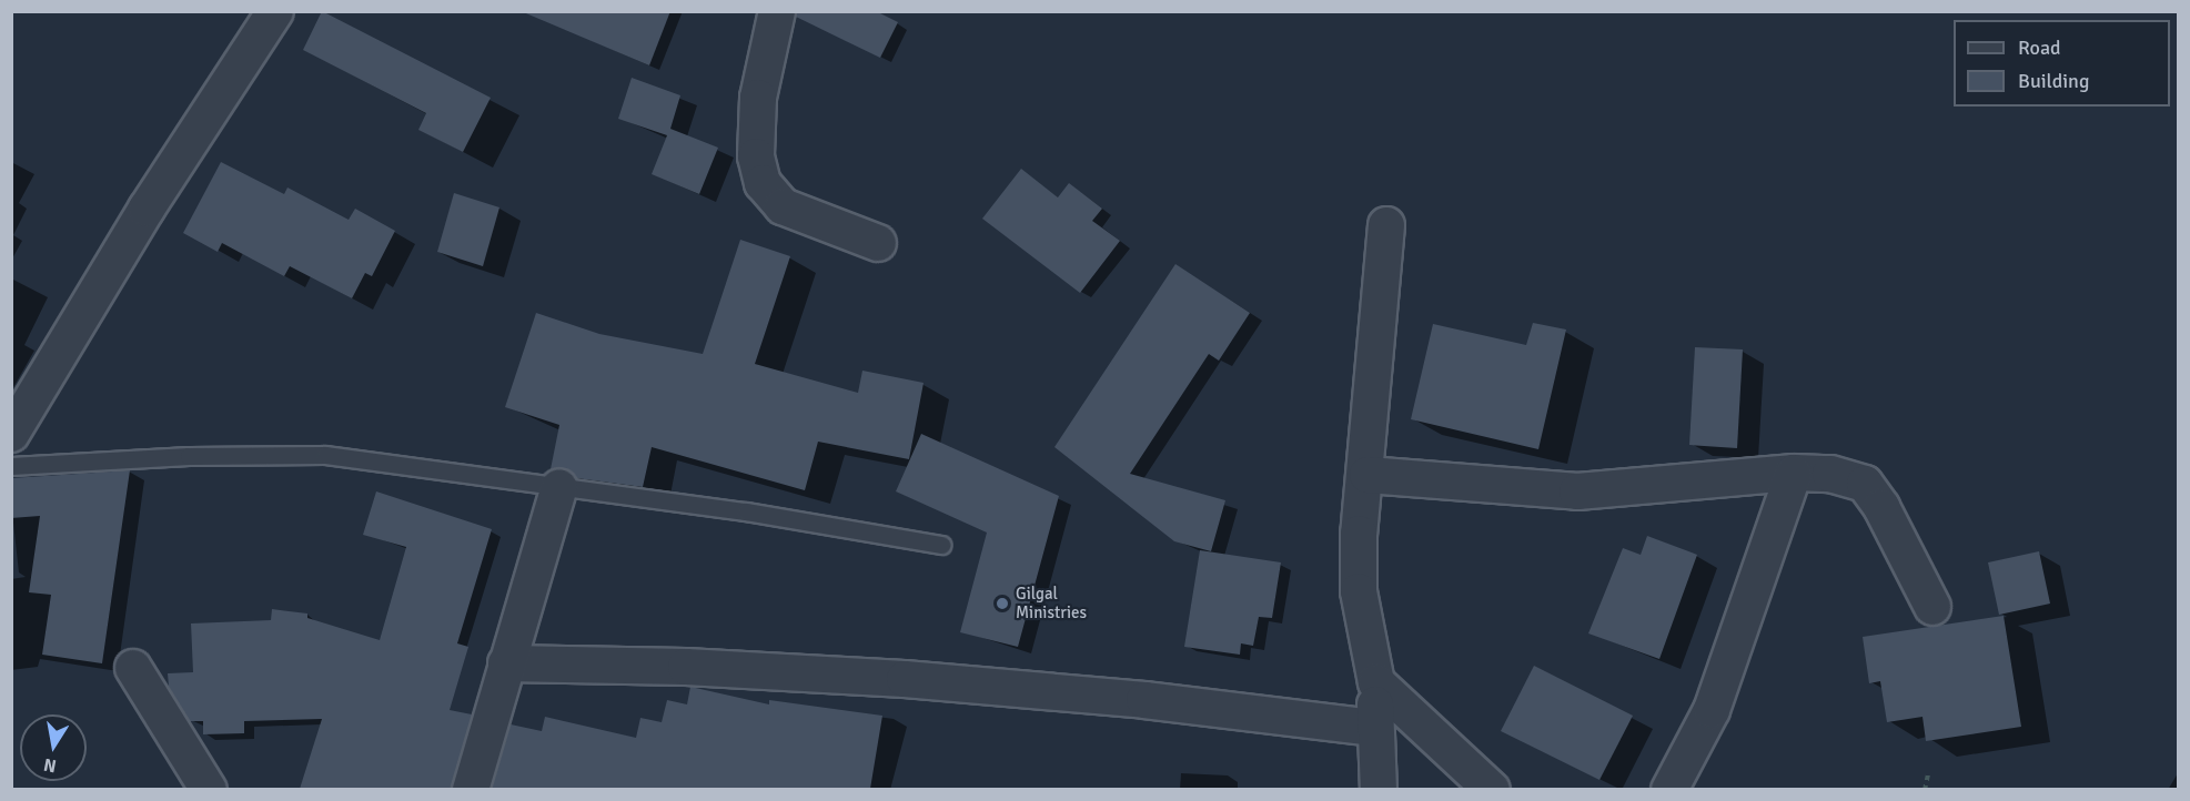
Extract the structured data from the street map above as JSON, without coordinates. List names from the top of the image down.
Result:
{
  "places": ["Gilgal Ministries"],
  "legend": ["Road", "Building"],
  "north": "bottom"
}
